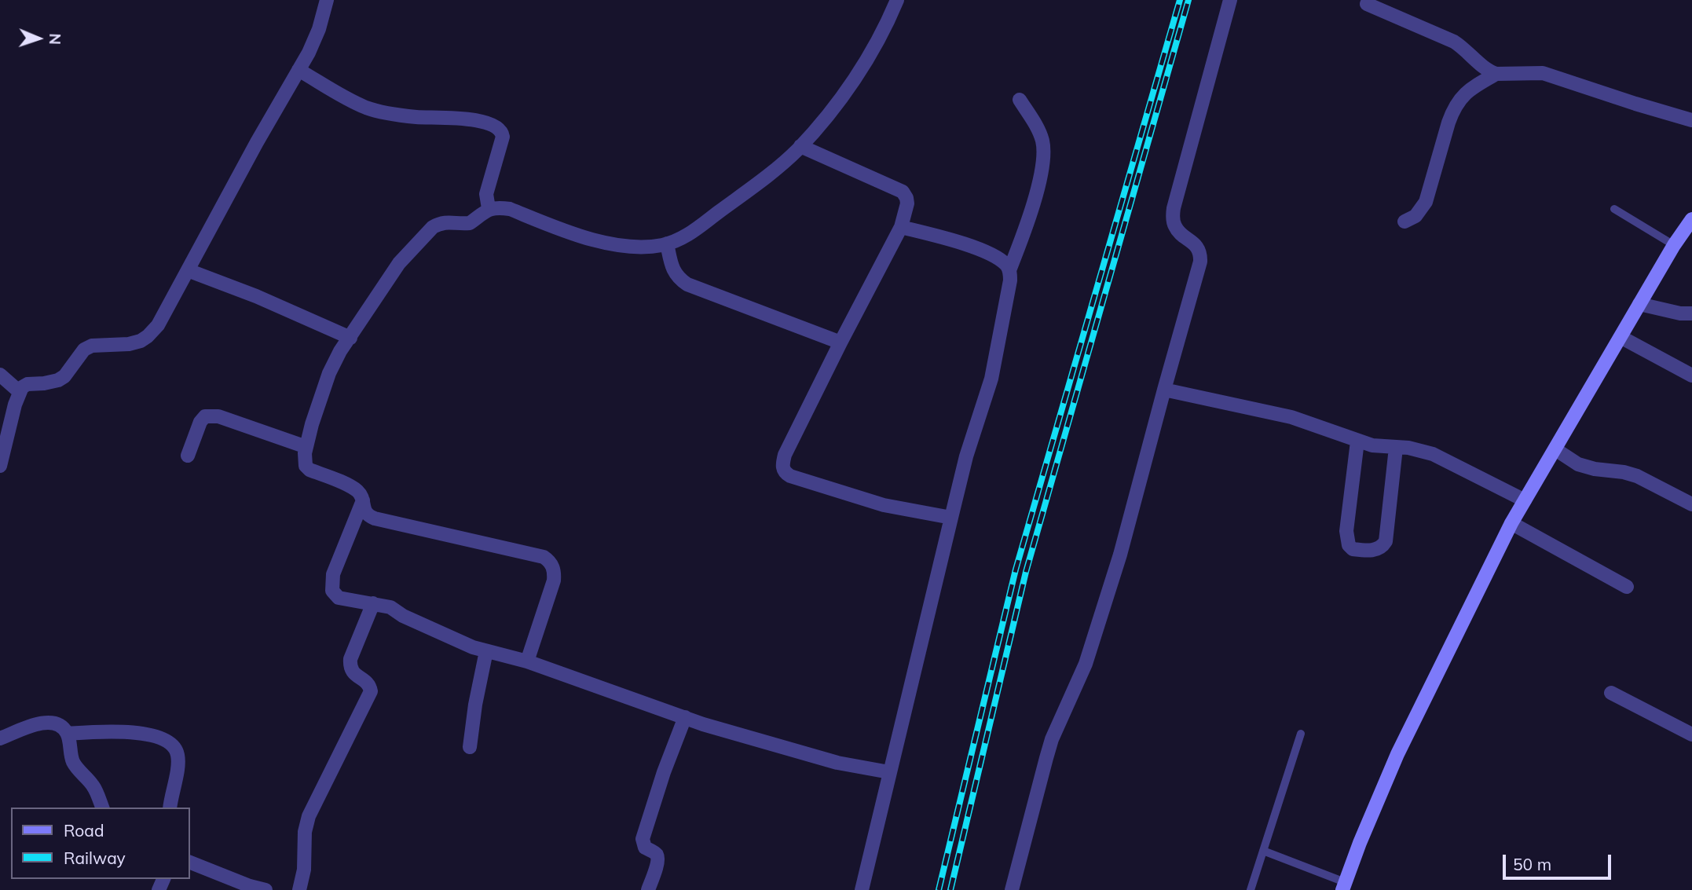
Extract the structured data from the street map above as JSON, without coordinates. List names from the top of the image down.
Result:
{
  "legend": ["Road", "Railway"],
  "scale_bar": "50 m",
  "north": "right"
}
